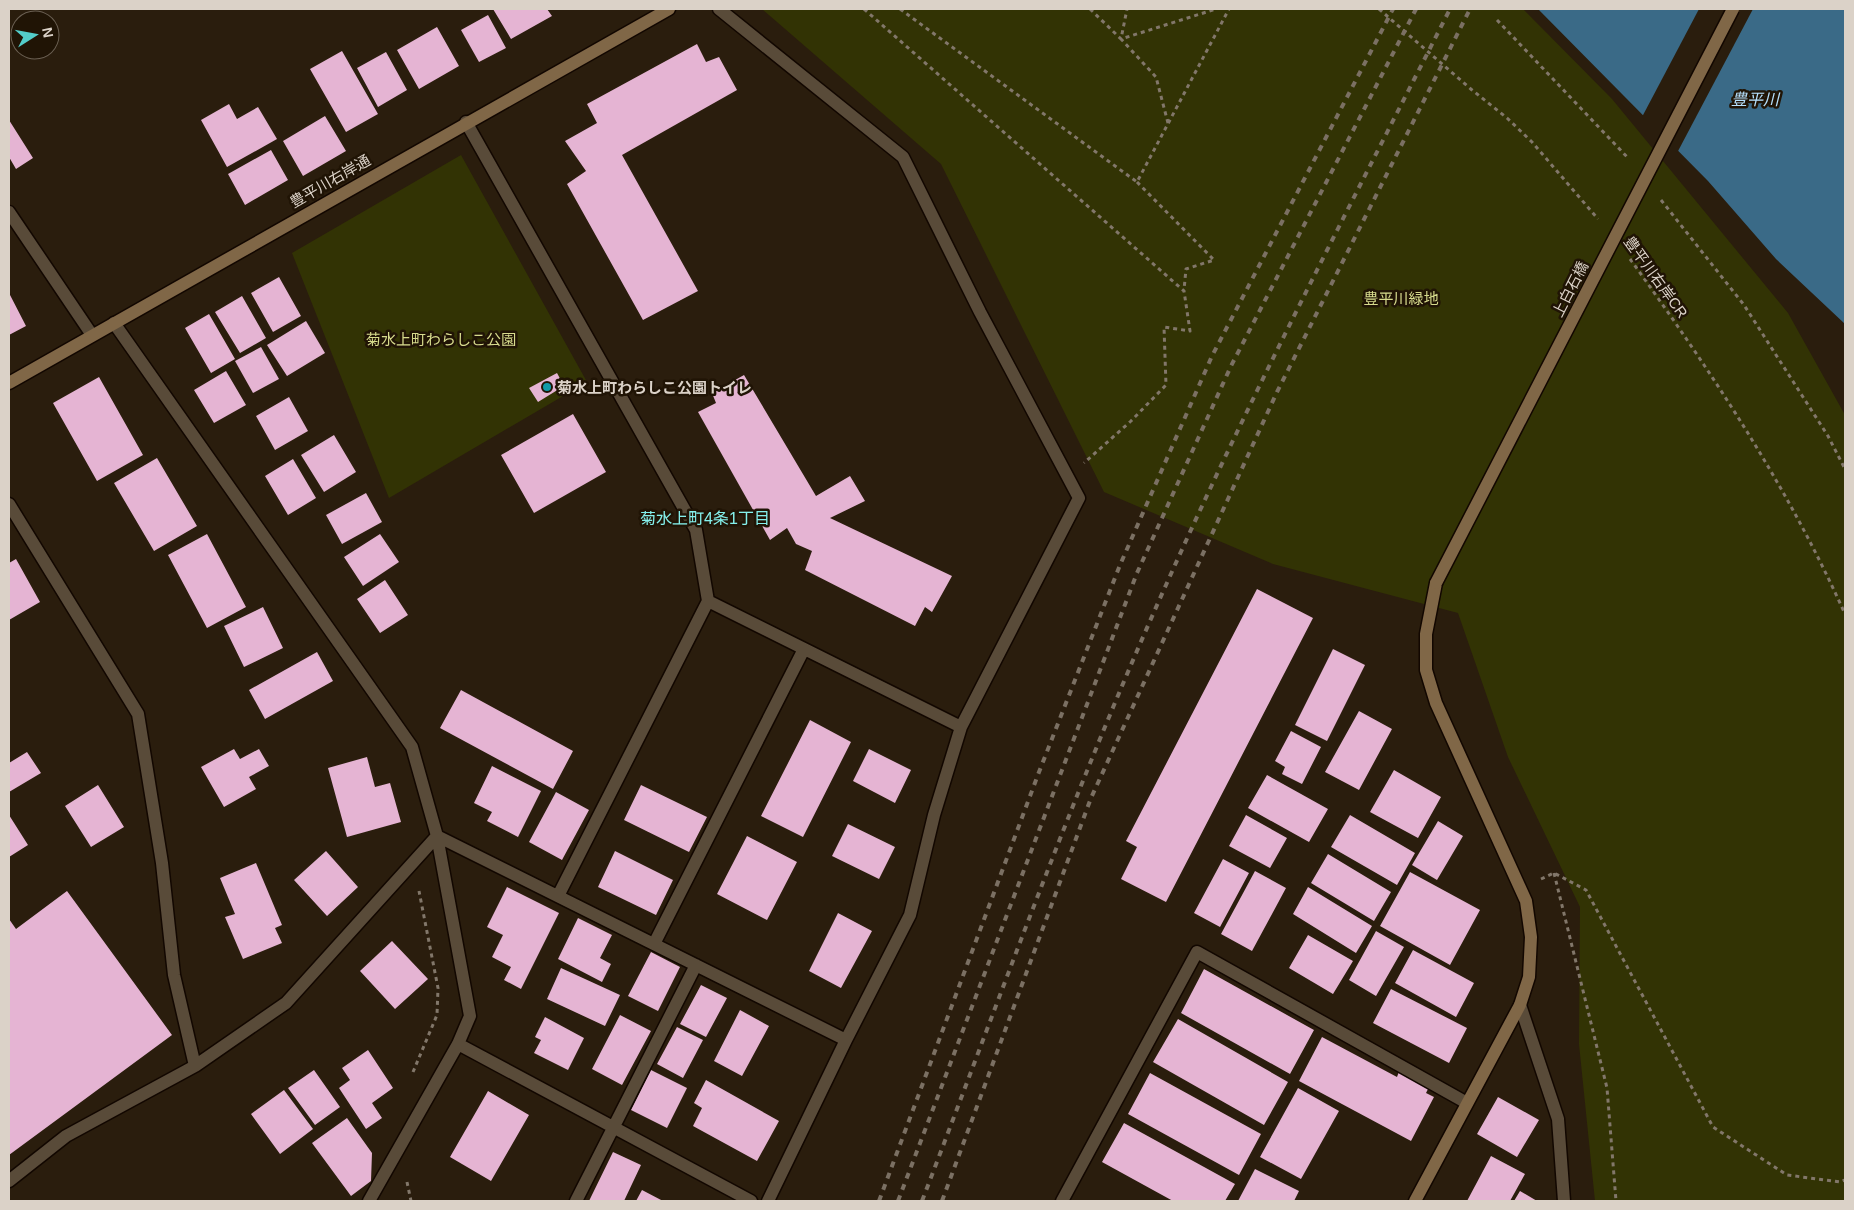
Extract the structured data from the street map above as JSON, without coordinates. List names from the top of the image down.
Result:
{
  "streets": {
    "street": ["豊平川右岸通", "上白石橋"],
    "path": ["豊平川右岸CR"]
  },
  "districts": ["菊水上町4条1丁目"],
  "water": ["豊平川"],
  "parks": ["豊平川緑地", "菊水上町わらしこ公園"],
  "places": ["菊水上町わらしこ公園トイレ"],
  "north": "right"
}
